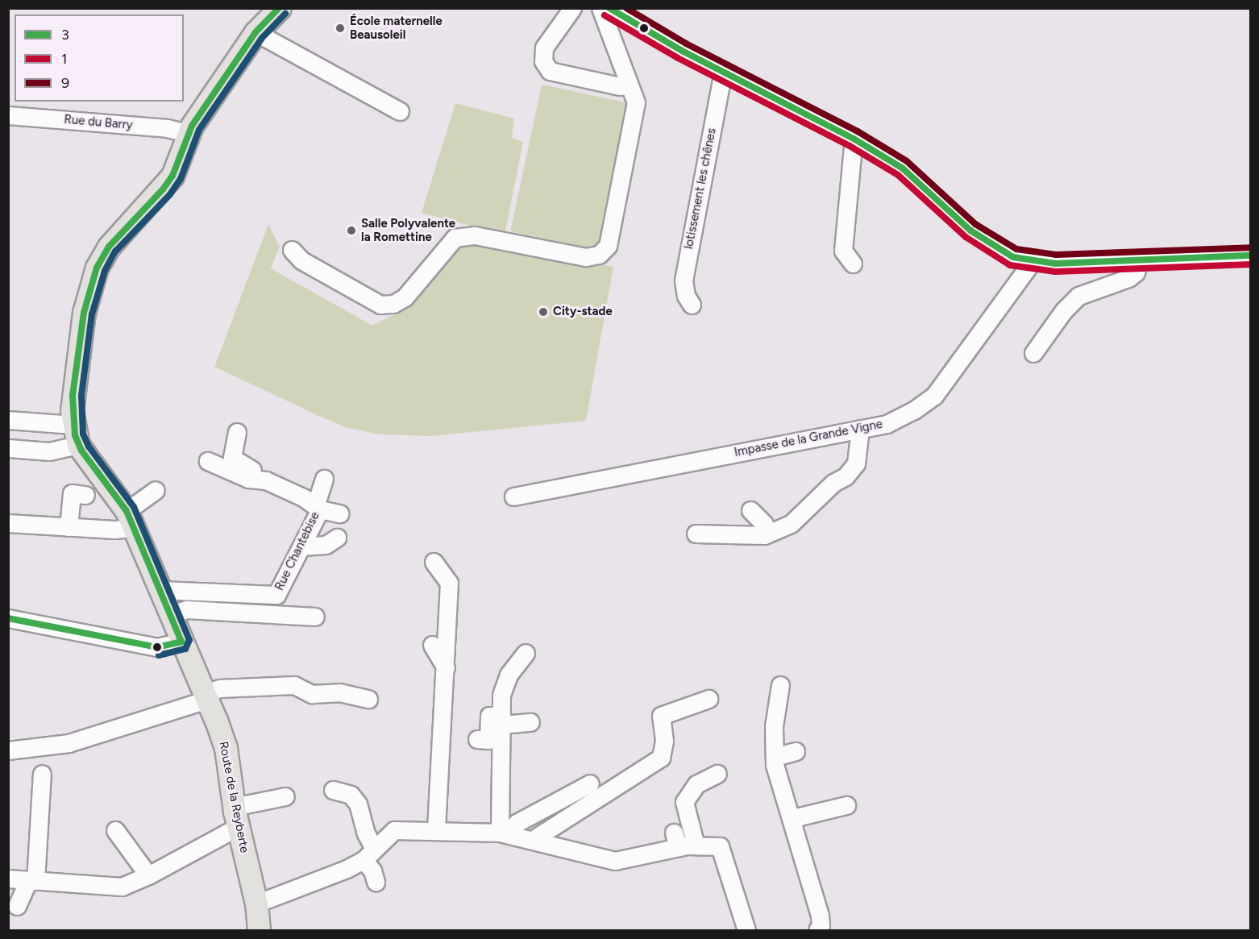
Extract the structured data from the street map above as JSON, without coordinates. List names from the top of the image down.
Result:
{
  "streets": {
    "main road": ["Route de la Reyberte"],
    "street": [
      "Rue du Barry",
      "lotissement les chênes",
      "Impasse de la Grande Vigne",
      "Rue Chantebise"
    ]
  },
  "crossings": [
    ["Rue Chantebise", "Route de la Reyberte"]
  ],
  "places": ["École maternelle Beausoleil", "Salle Polyvalente la Romettine", "City-stade"],
  "lines": ["transit line 3", "transit line 9", "transit line 1"],
  "legend": ["3", "1", "9"]
}
